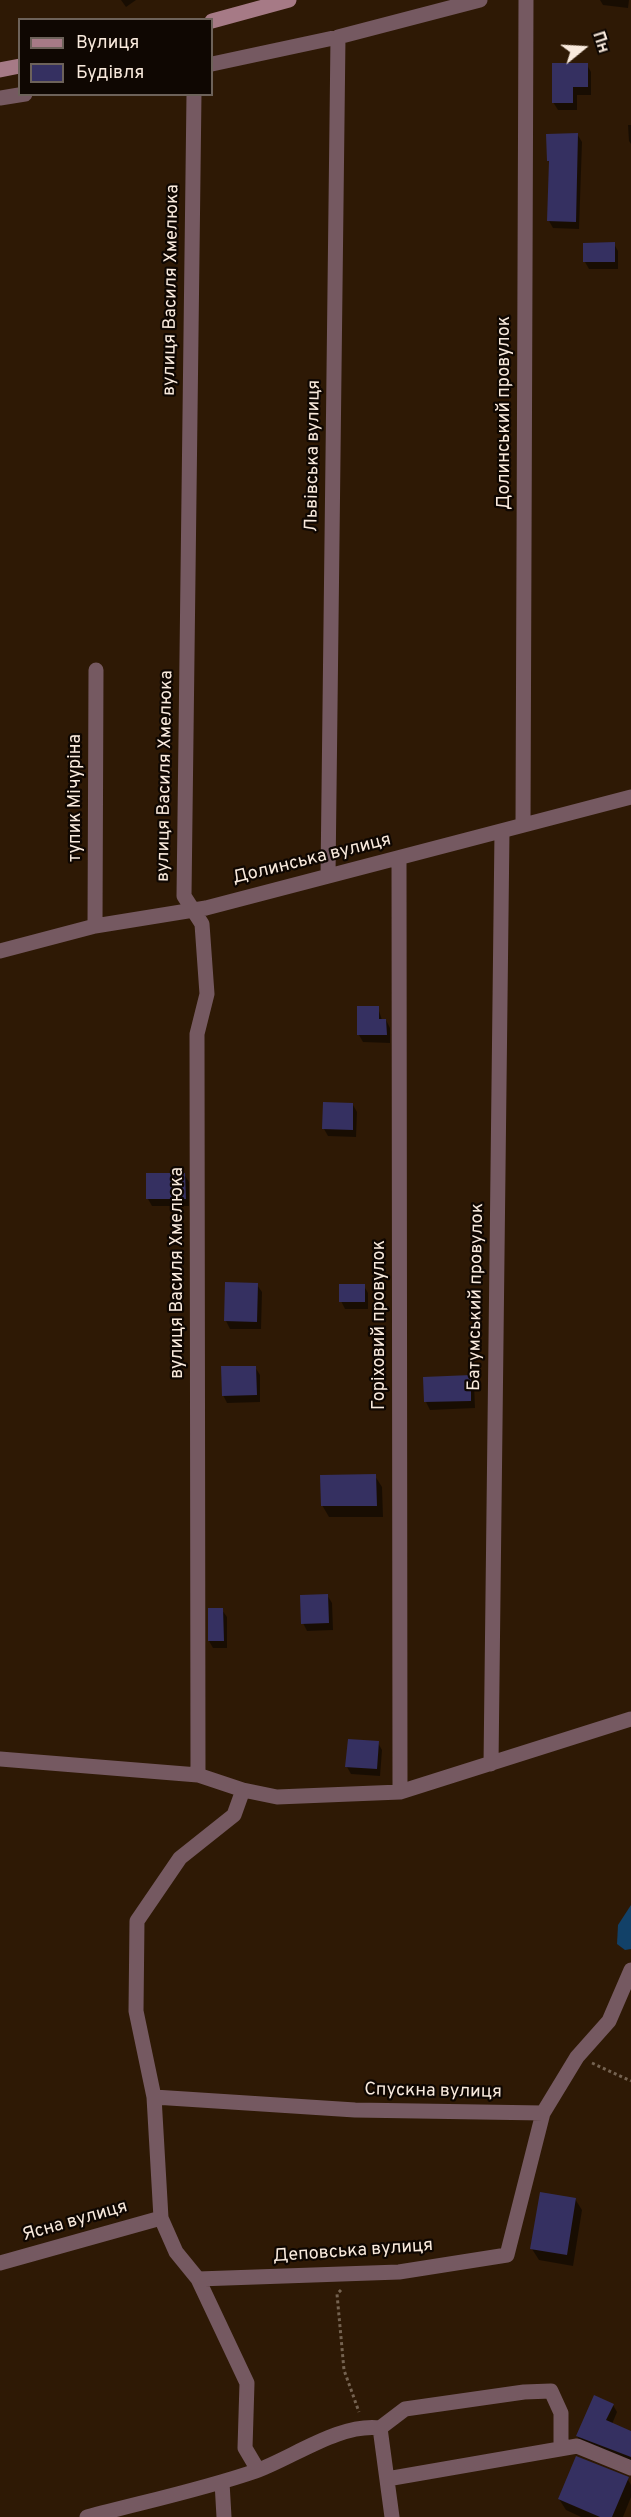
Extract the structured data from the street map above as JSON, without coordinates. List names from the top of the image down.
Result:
{
  "streets": {
    "street": [
      "вулиця Василя Хмелюка",
      "Долинський провулок",
      "Львівська вулиця",
      "тупик Мічуріна",
      "Долинська вулиця",
      "Батумський провулок",
      "Горіховий провулок",
      "Спускна вулиця",
      "Ясна вулиця",
      "Деповська вулиця"
    ]
  },
  "crossings": [
    ["вулиця Василя Хмелюка", "Долинська вулиця"],
    ["Долинський провулок", "Долинська вулиця"],
    ["Львівська вулиця", "Долинська вулиця"],
    ["тупик Мічуріна", "Долинська вулиця"],
    ["Долинська вулиця", "Батумський провулок"],
    ["Долинська вулиця", "Горіховий провулок"],
    ["Спускна вулиця", "Деповська вулиця"]
  ],
  "legend": ["Вулиця", "Будівля"],
  "north": "right"
}
